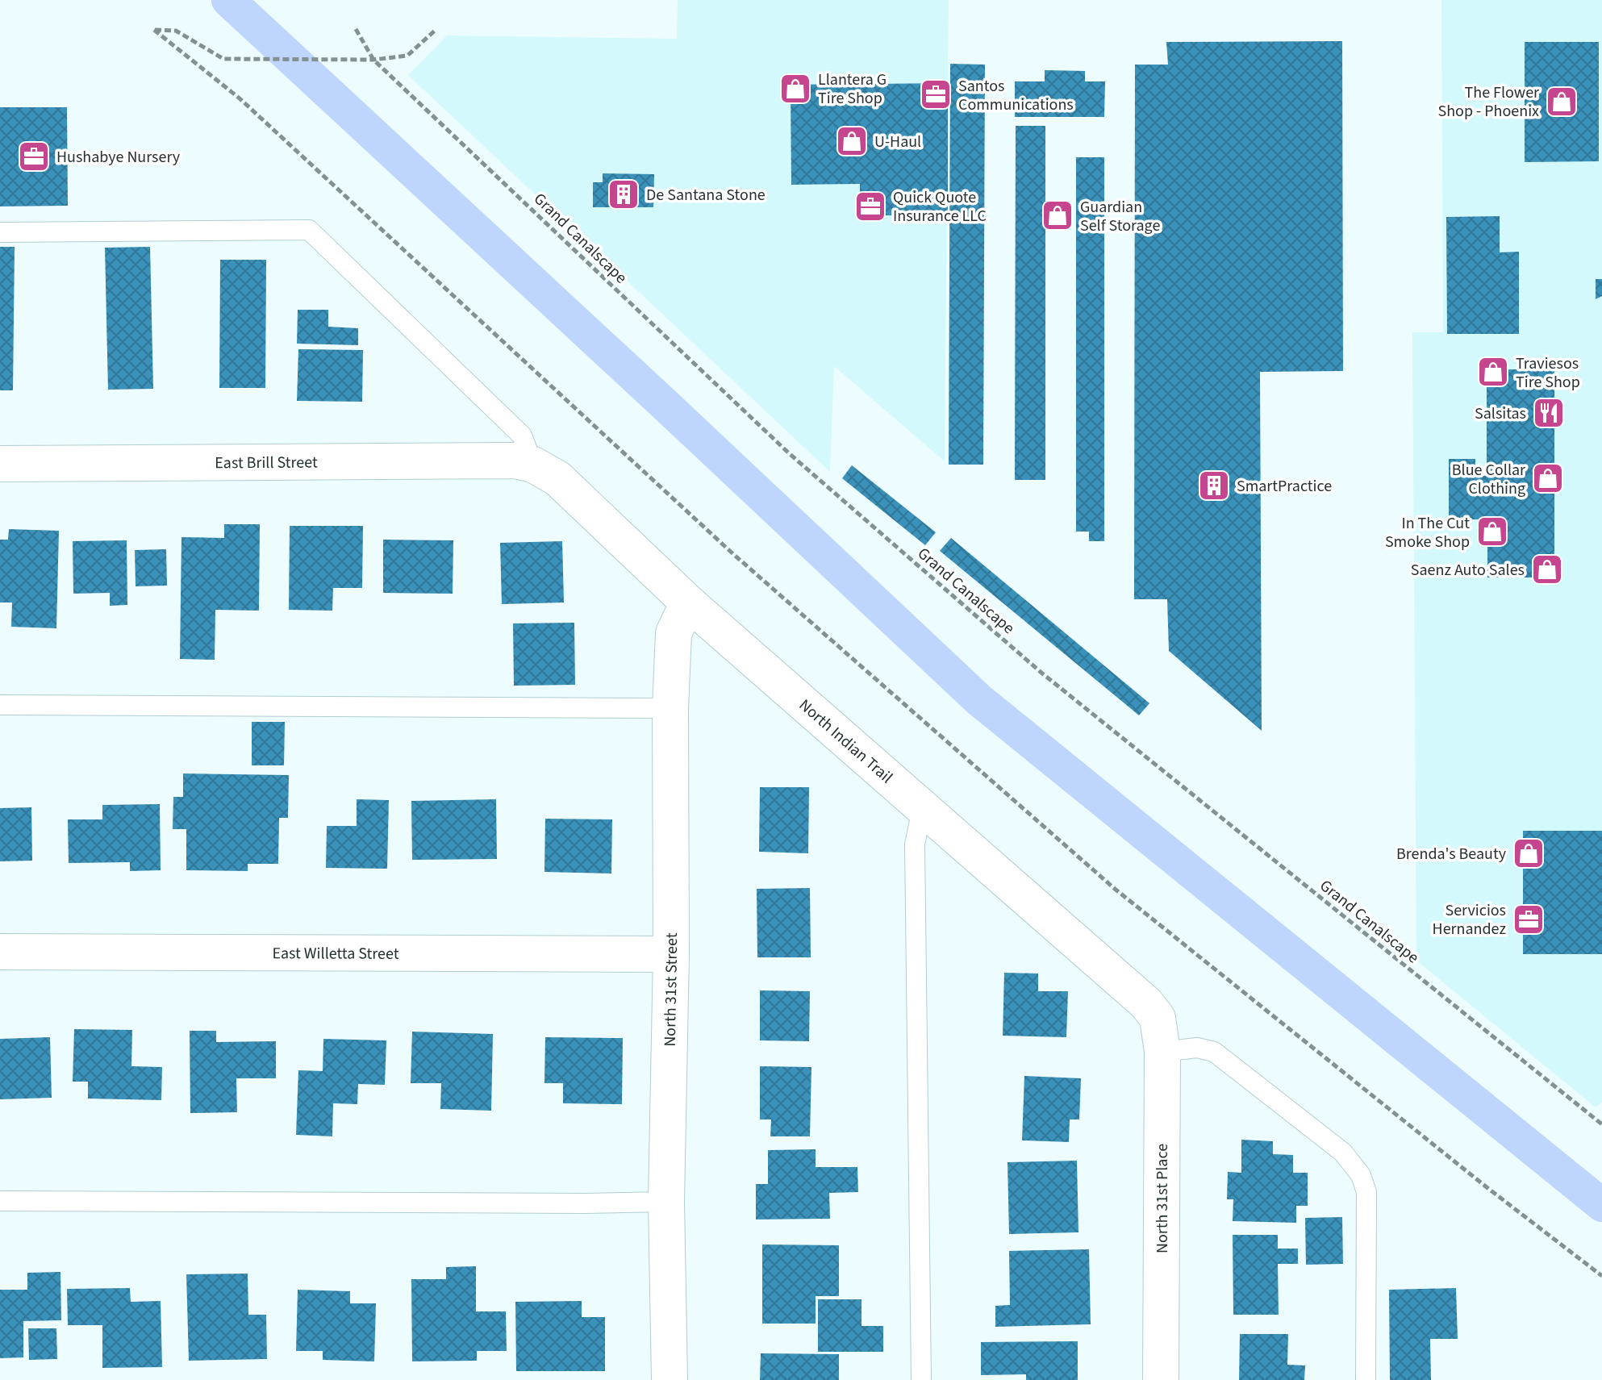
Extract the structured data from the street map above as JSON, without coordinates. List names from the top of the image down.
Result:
{
  "streets": {
    "street": [
      "East Brill Street",
      "North Indian Trail",
      "East Willetta Street",
      "North 31st Street",
      "North 31st Place"
    ],
    "path": ["Grand Canalscape"]
  },
  "crossings": [
    ["East Brill Street", "North Indian Trail"],
    ["North Indian Trail", "North 31st Street"],
    ["North Indian Trail", "North 31st Place"],
    ["East Willetta Street", "North 31st Street"]
  ],
  "places": {
    "shop": [
      "Llantera G Tire Shop",
      "The Flower Shop - Phoenix",
      "U-Haul",
      "Guardian Self Storage",
      "Traviesos Tire Shop",
      "Blue Collar Clothing",
      "In The Cut Smoke Shop",
      "Saenz Auto Sales",
      "Brenda's Beauty"
    ],
    "office": [
      "Santos Communications",
      "Hushabye Nursery",
      "Quick Quote Insurance LLC",
      "Servicios Hernandez"
    ],
    "building": ["De Santana Stone", "SmartPractice"],
    "restaurant": ["Salsitas"]
  }
}
